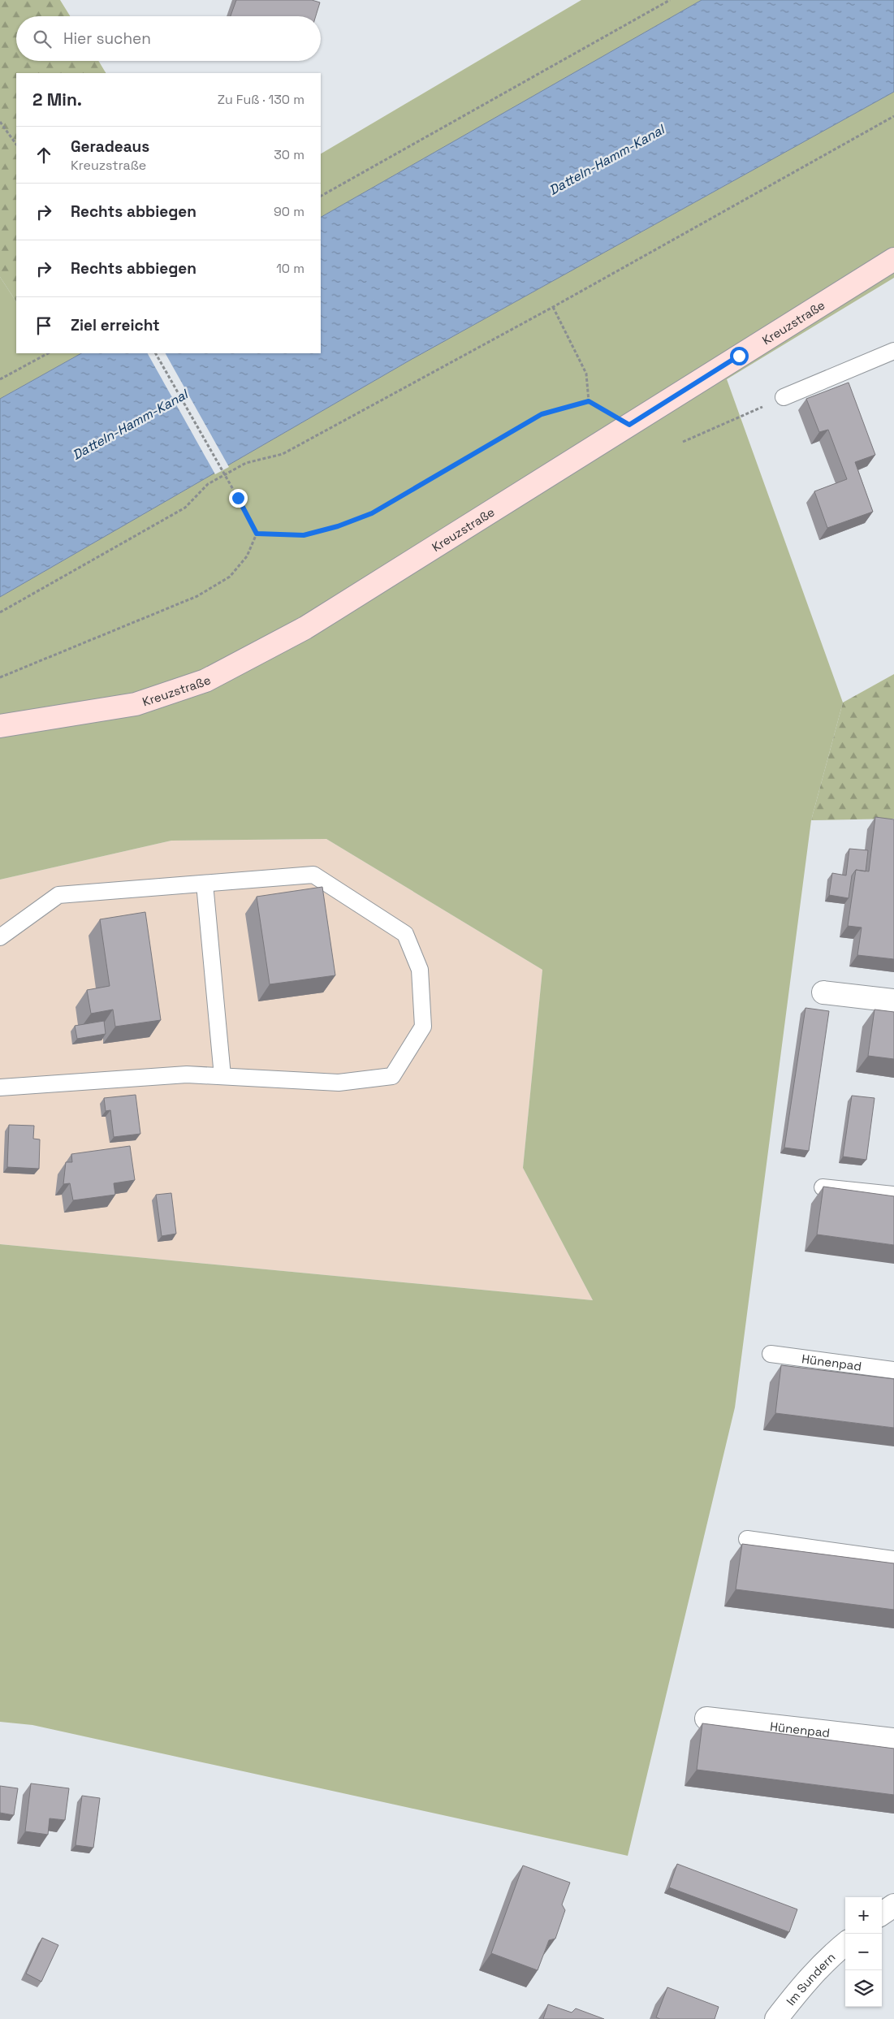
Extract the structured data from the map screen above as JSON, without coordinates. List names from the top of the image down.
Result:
{
  "streets": {
    "street": ["Kreuzstraße", "Hünenpad", "Im Sundern"]
  },
  "water": ["Datteln-Hamm-Kanal"],
  "page": {
    "search": "Hier suchen",
    "heading": ["2 Min.", "Zu Fuß · 130 m"],
    "list": [
      ["Geradeaus", "Kreuzstraße", "30 m"],
      ["Rechts abbiegen", "90 m"],
      ["Rechts abbiegen", "10 m"],
      "Ziel erreicht"
    ],
    "map_buttons": ["+", "−"]
  }
}
